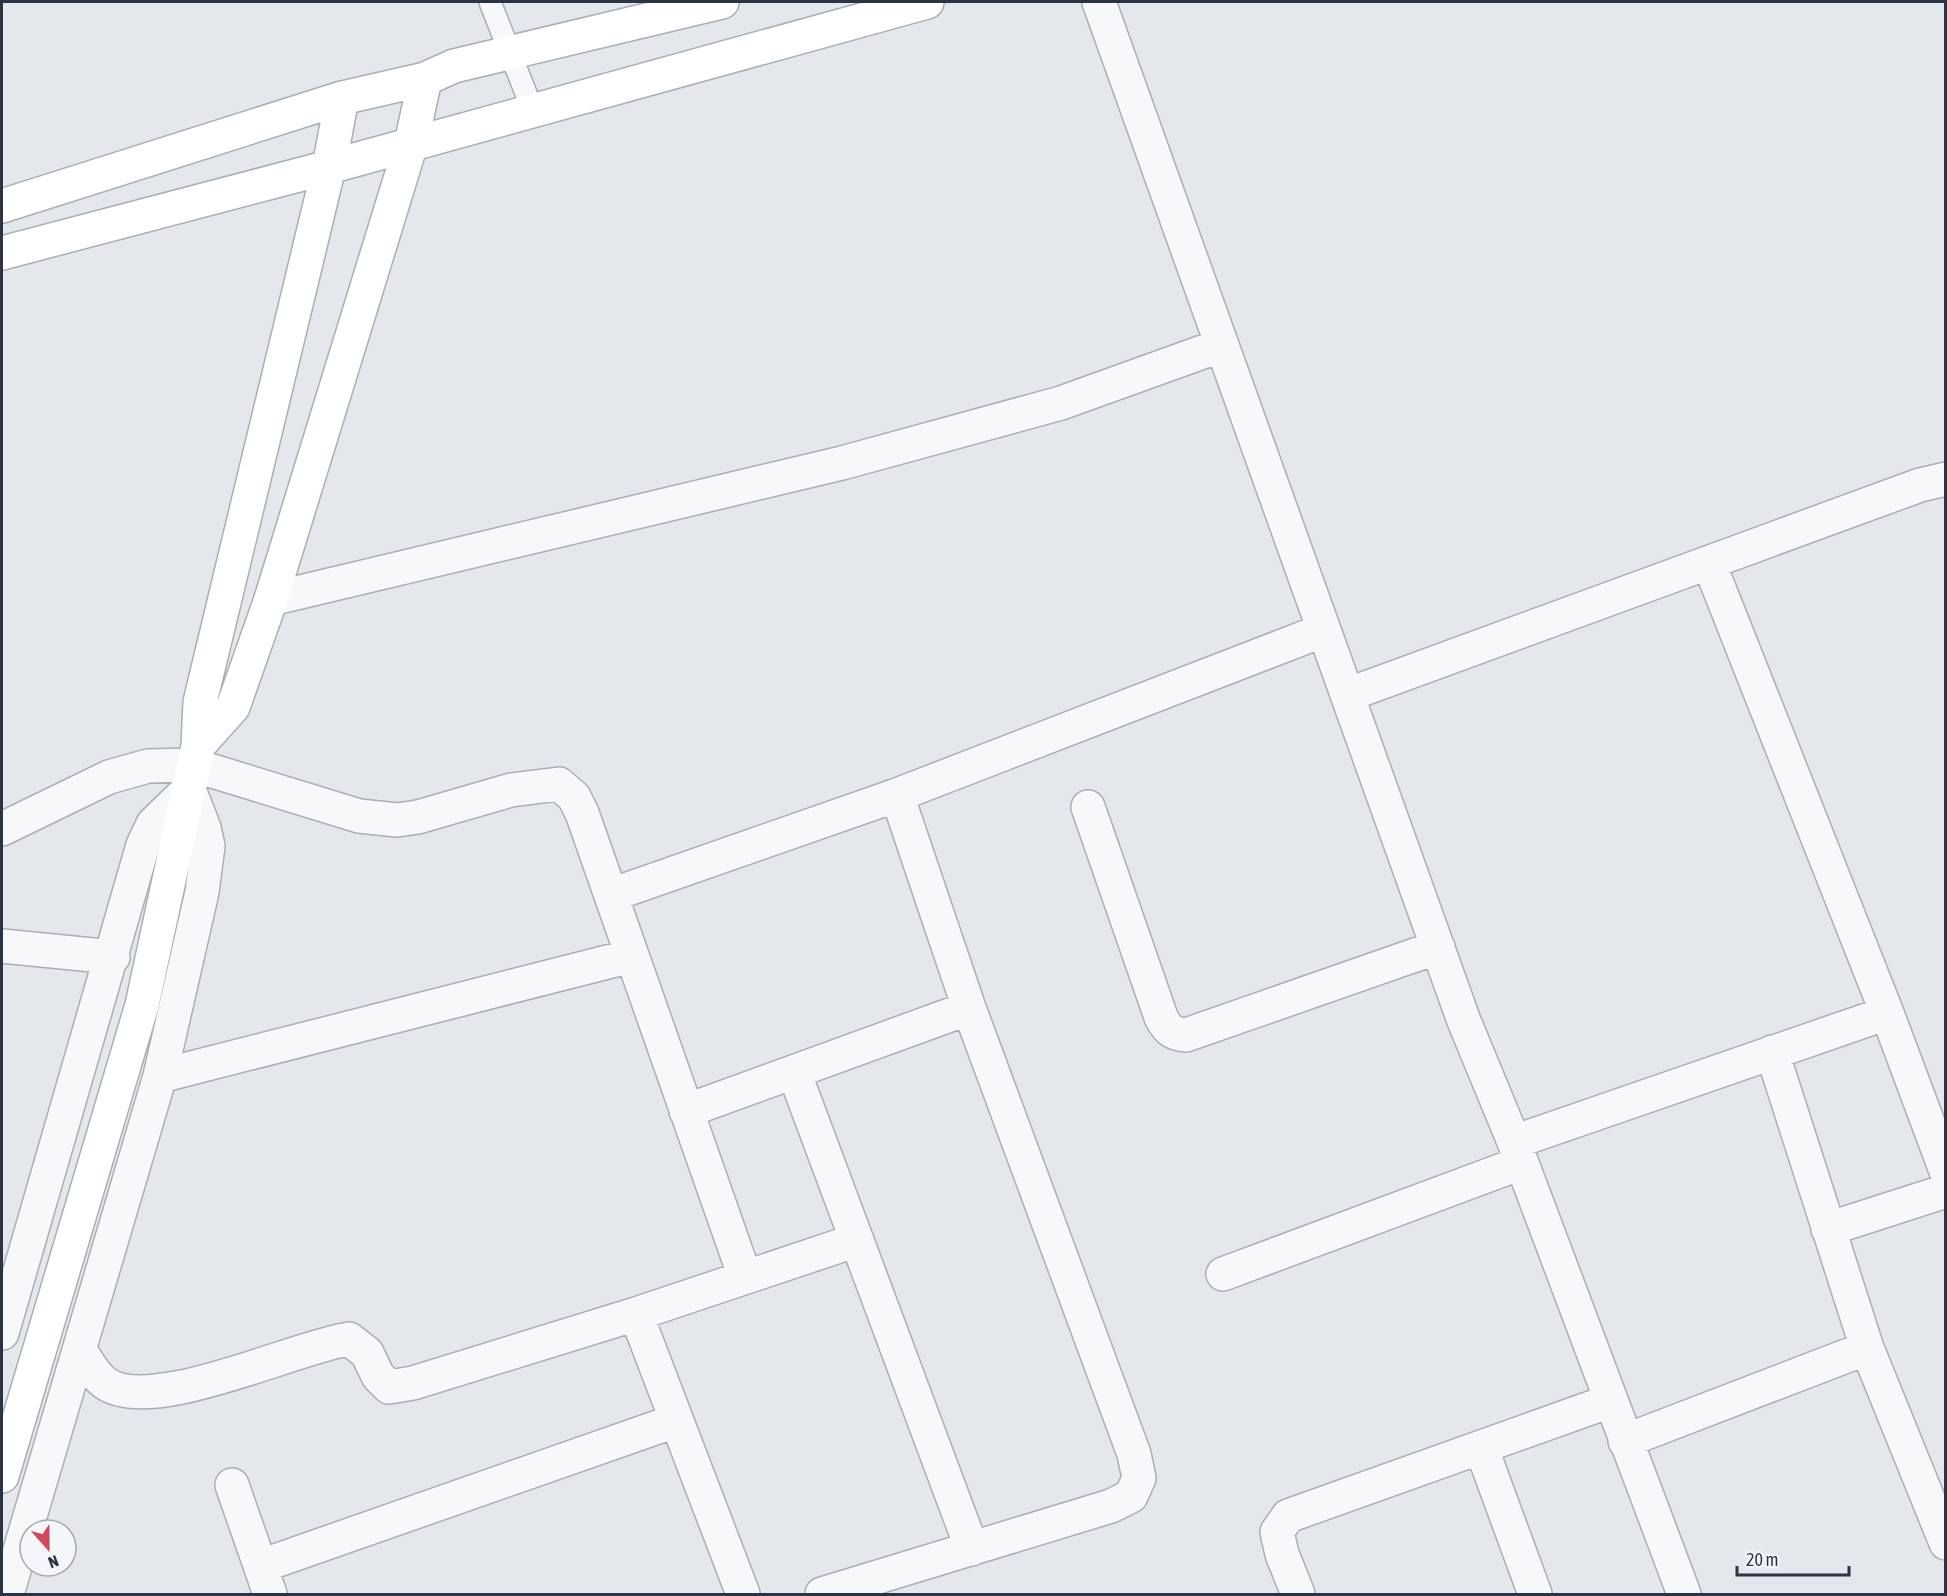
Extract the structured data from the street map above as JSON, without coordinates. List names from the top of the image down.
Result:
{
  "scale_bar": "20 m",
  "north": "bottom"
}
